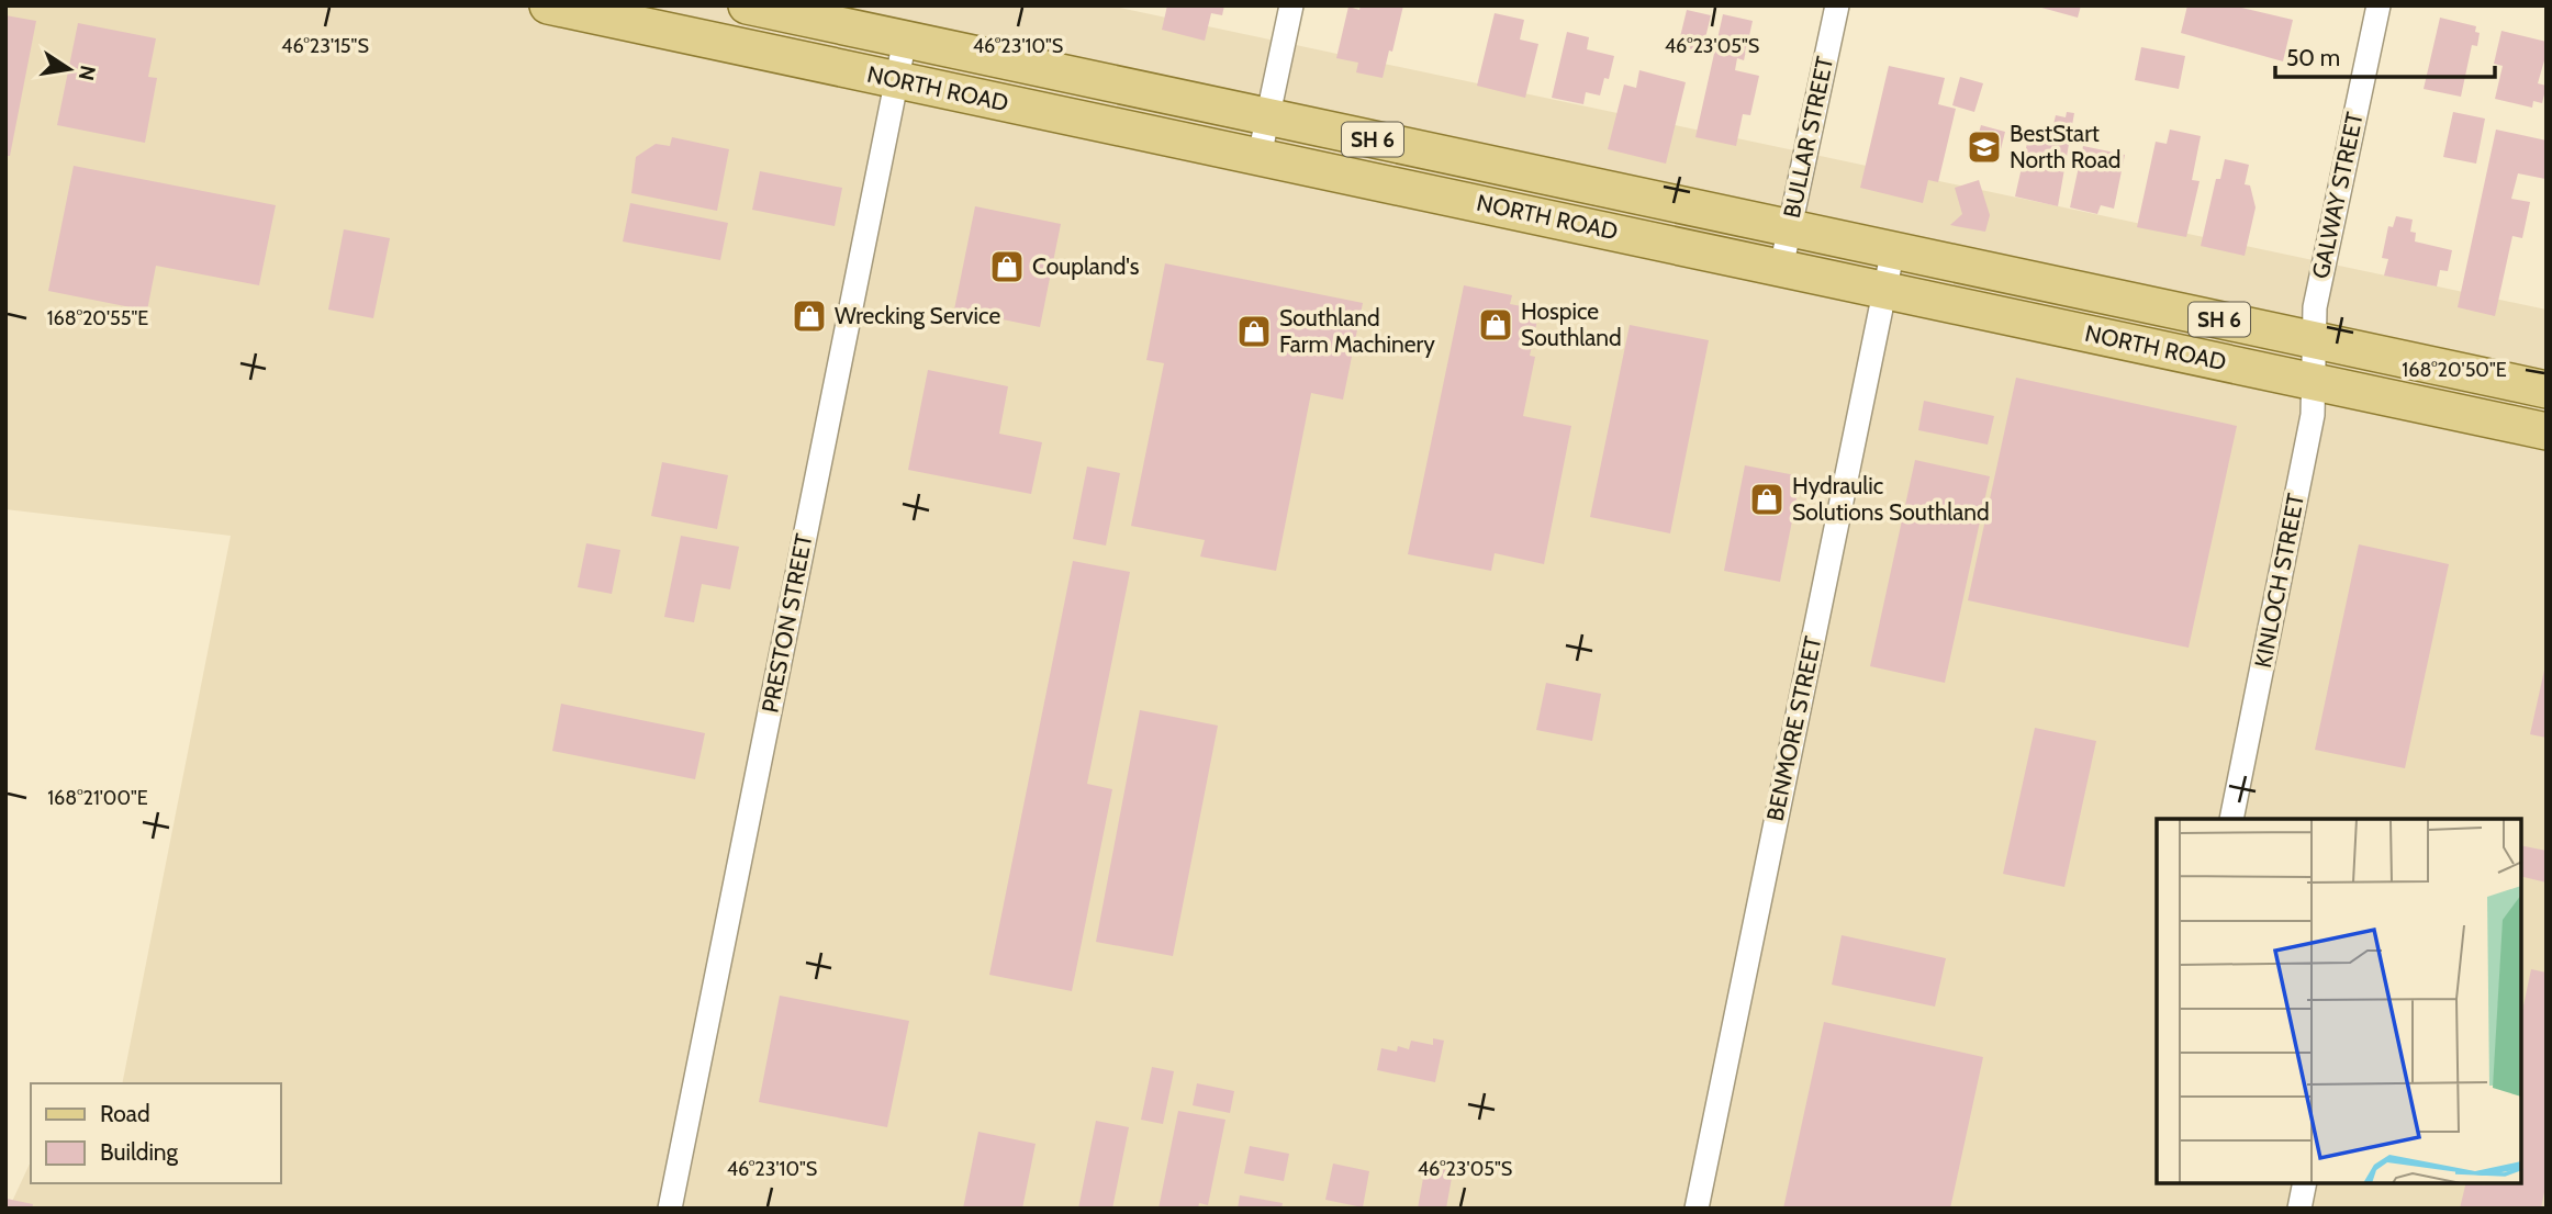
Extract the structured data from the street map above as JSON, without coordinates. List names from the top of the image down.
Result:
{
  "streets": {
    "main road": ["NORTH ROAD", "SH 6"],
    "street": [
      "BULLAR STREET",
      "GALWAY STREET",
      "KINLOCH STREET",
      "PRESTON STREET",
      "BENMORE STREET"
    ]
  },
  "crossings": [
    ["NORTH ROAD", "BULLAR STREET"],
    ["NORTH ROAD", "GALWAY STREET"],
    ["NORTH ROAD", "KINLOCH STREET"],
    ["NORTH ROAD", "PRESTON STREET"],
    ["NORTH ROAD", "BENMORE STREET"],
    ["GALWAY STREET", "KINLOCH STREET"]
  ],
  "places": {
    "school or university": ["BestStart North Road"],
    "shop": [
      "Coupland's",
      "Wrecking Service",
      "Hospice Southland",
      "Southland Farm Machinery",
      "Hydraulic Solutions Southland"
    ]
  },
  "legend": ["Road", "Building"],
  "scale_bar": "50 m",
  "north": "right",
  "coordinates": [
    "46°23'15\"S",
    "46°23'10\"S",
    "46°23'05\"S",
    "168°20'55\"E",
    "168°20'50\"E",
    "168°21'00\"E"
  ]
}
